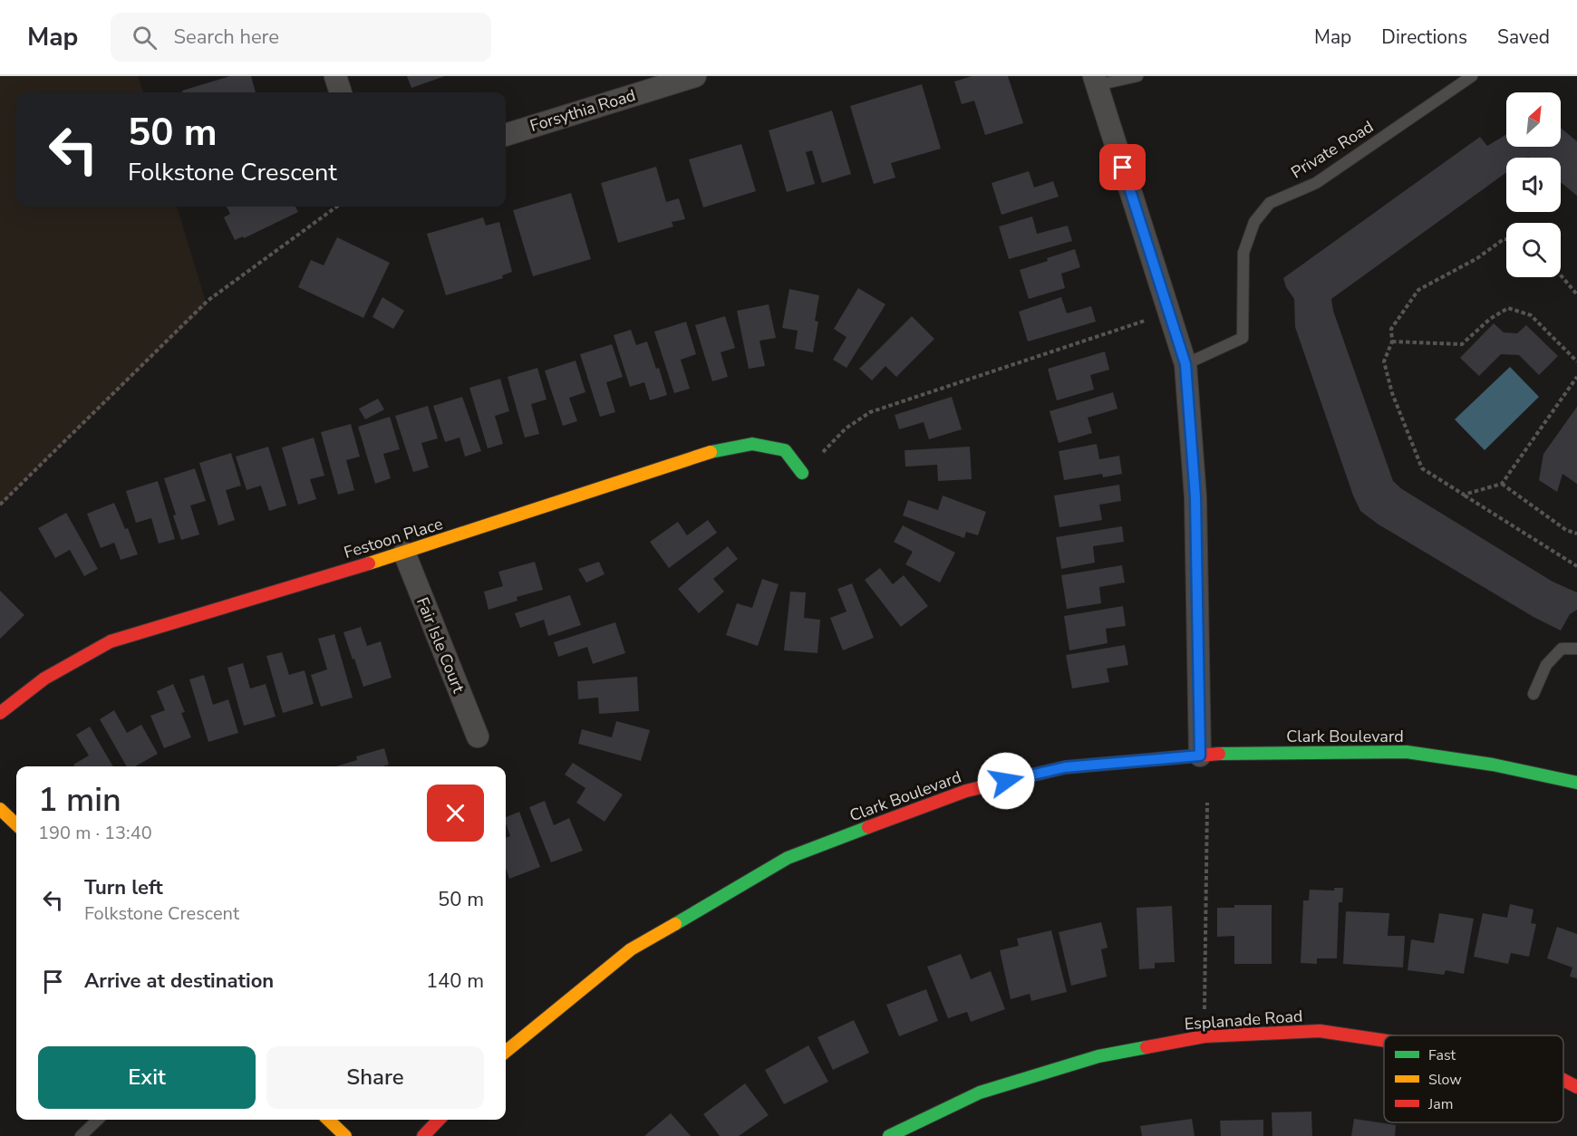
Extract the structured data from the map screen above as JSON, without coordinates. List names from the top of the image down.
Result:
{
  "streets": {
    "street": [
      "Forsythia Road",
      "Festoon Place",
      "Fair Isle Court",
      "Clark Boulevard",
      "Esplanade Road"
    ],
    "lane": ["Private Road"]
  },
  "crossings": [
    ["Festoon Place", "Fair Isle Court"]
  ],
  "legend": ["Fast", "Slow", "Jam"],
  "north": "top right",
  "page": {
    "header": "Map",
    "search": "Search here",
    "nav": ["Map", "Directions", "Saved"],
    "turn": ["50 m", "Folkstone Crescent"],
    "heading": ["1 min", "190 m · 13:40"],
    "list": [
      {
        "name": "Turn left",
        "note": "Folkstone Crescent",
        "value": "50 m"
      },
      {
        "name": "Arrive at destination",
        "value": "140 m"
      }
    ],
    "buttons": ["Exit", "Share"]
  }
}
